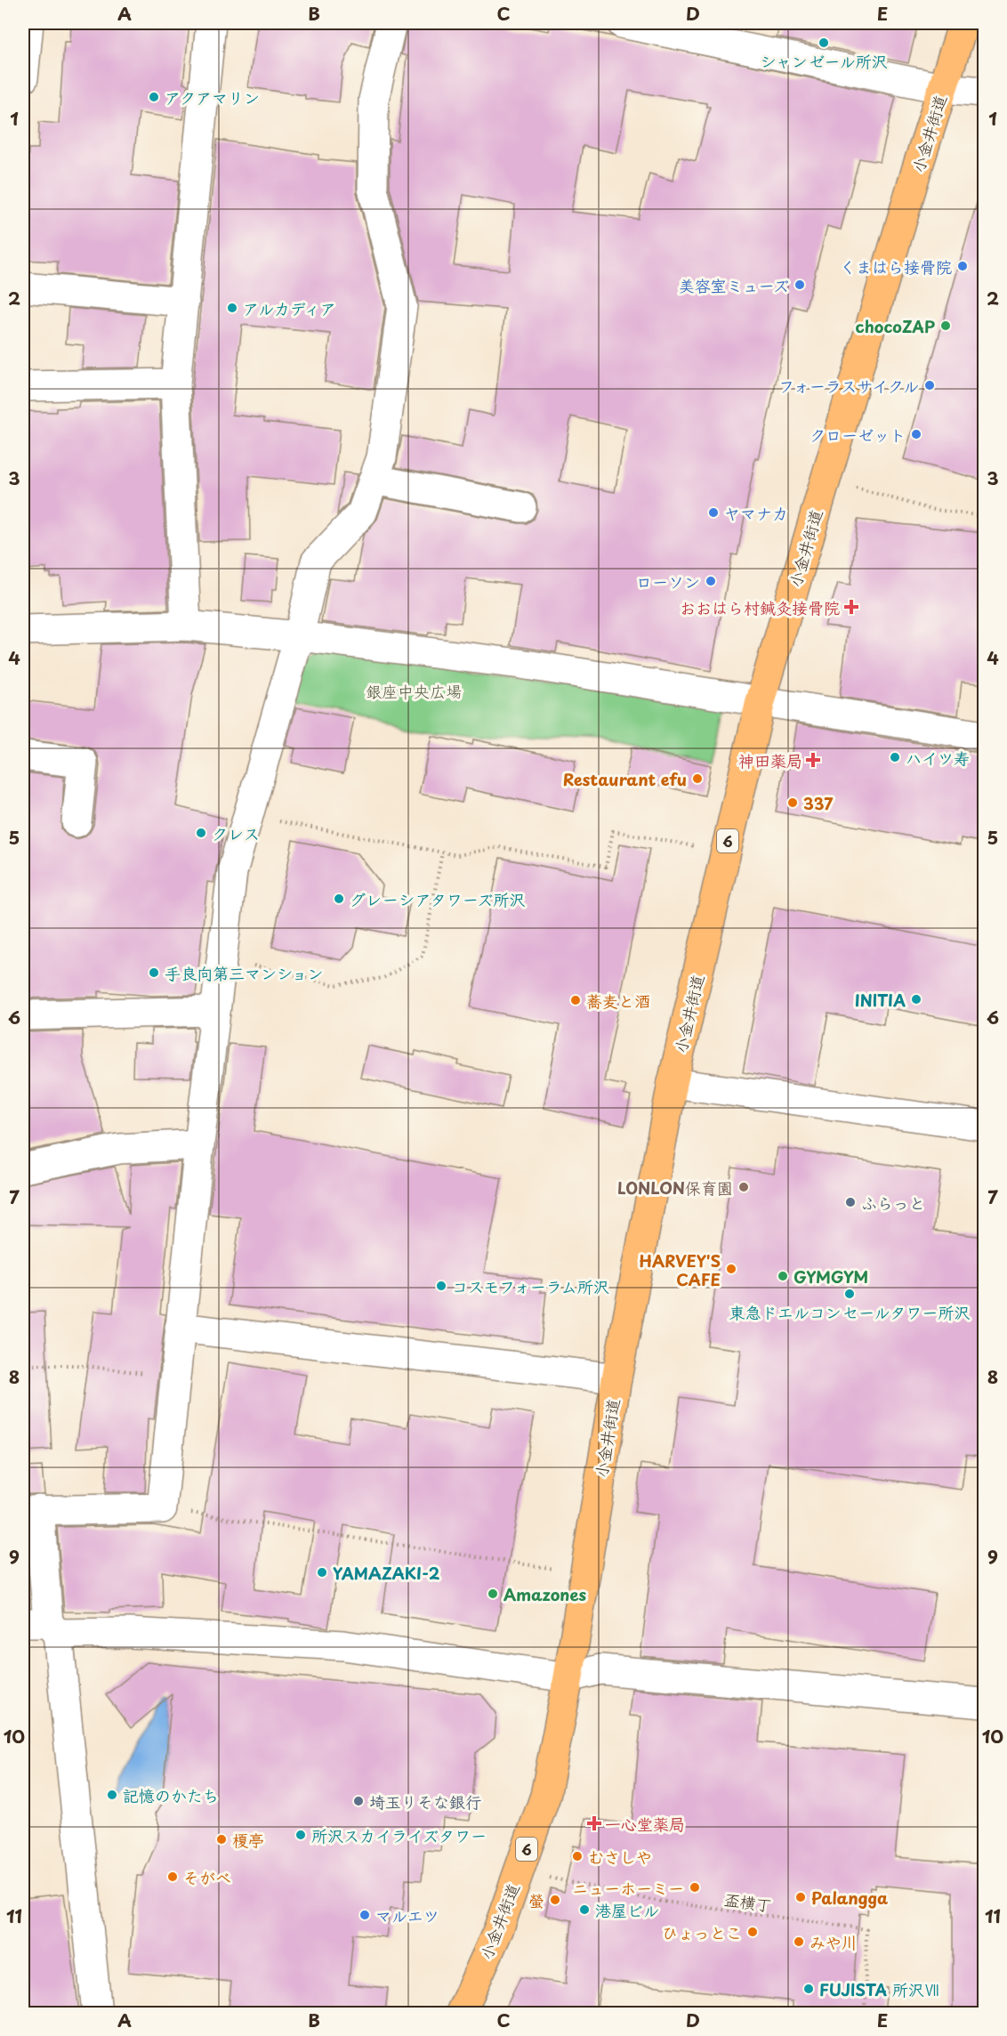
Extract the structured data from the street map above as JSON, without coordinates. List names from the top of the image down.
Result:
{
  "streets": {
    "main road": ["小金井街道", "6"],
    "path": ["盃横丁"]
  },
  "parks": ["銀座中央広場"],
  "places": {
    "other": [
      "シャンゼール所沢",
      "アクアマリン",
      "くまはら接骨院",
      "美容室ミューズ",
      "アルカディア",
      "chocoZAP",
      "フォーラスサイクル",
      "クローゼット",
      "ヤマナカ",
      "ローソン",
      "ハイツ寿",
      "Restaurant efu",
      "337",
      "クレス",
      "グレーシアタワーズ所沢",
      "手良向第三マンション",
      "INITIA",
      "蕎麦と酒",
      "LONLON保育園",
      "ふらっと",
      "HARVEY'S CAFE",
      "GYMGYM",
      "コスモフォーラム所沢",
      "東急ドエルコンセールタワー所沢",
      "YAMAZAKI-2",
      "Amazones",
      "記憶のかたち",
      "埼玉りそな銀行",
      "所沢スカイライズタワー",
      "榎亭",
      "むさしや",
      "そがべ",
      "ニューホーミー",
      "Palangga",
      "螢",
      "港屋ビル",
      "マルエツ",
      "ひょっとこ",
      "みや川",
      "FUJISTA 所沢Ⅶ"
    ],
    "health": ["おおはら村鍼灸接骨院", "神田薬局", "一心堂薬局"]
  },
  "grid": {
    "columns": [
      "A",
      "B",
      "C",
      "D",
      "E"
    ],
    "rows": [
      "1",
      "2",
      "3",
      "4",
      "5",
      "6",
      "7",
      "8",
      "9",
      "10",
      "11"
    ]
  }
}
